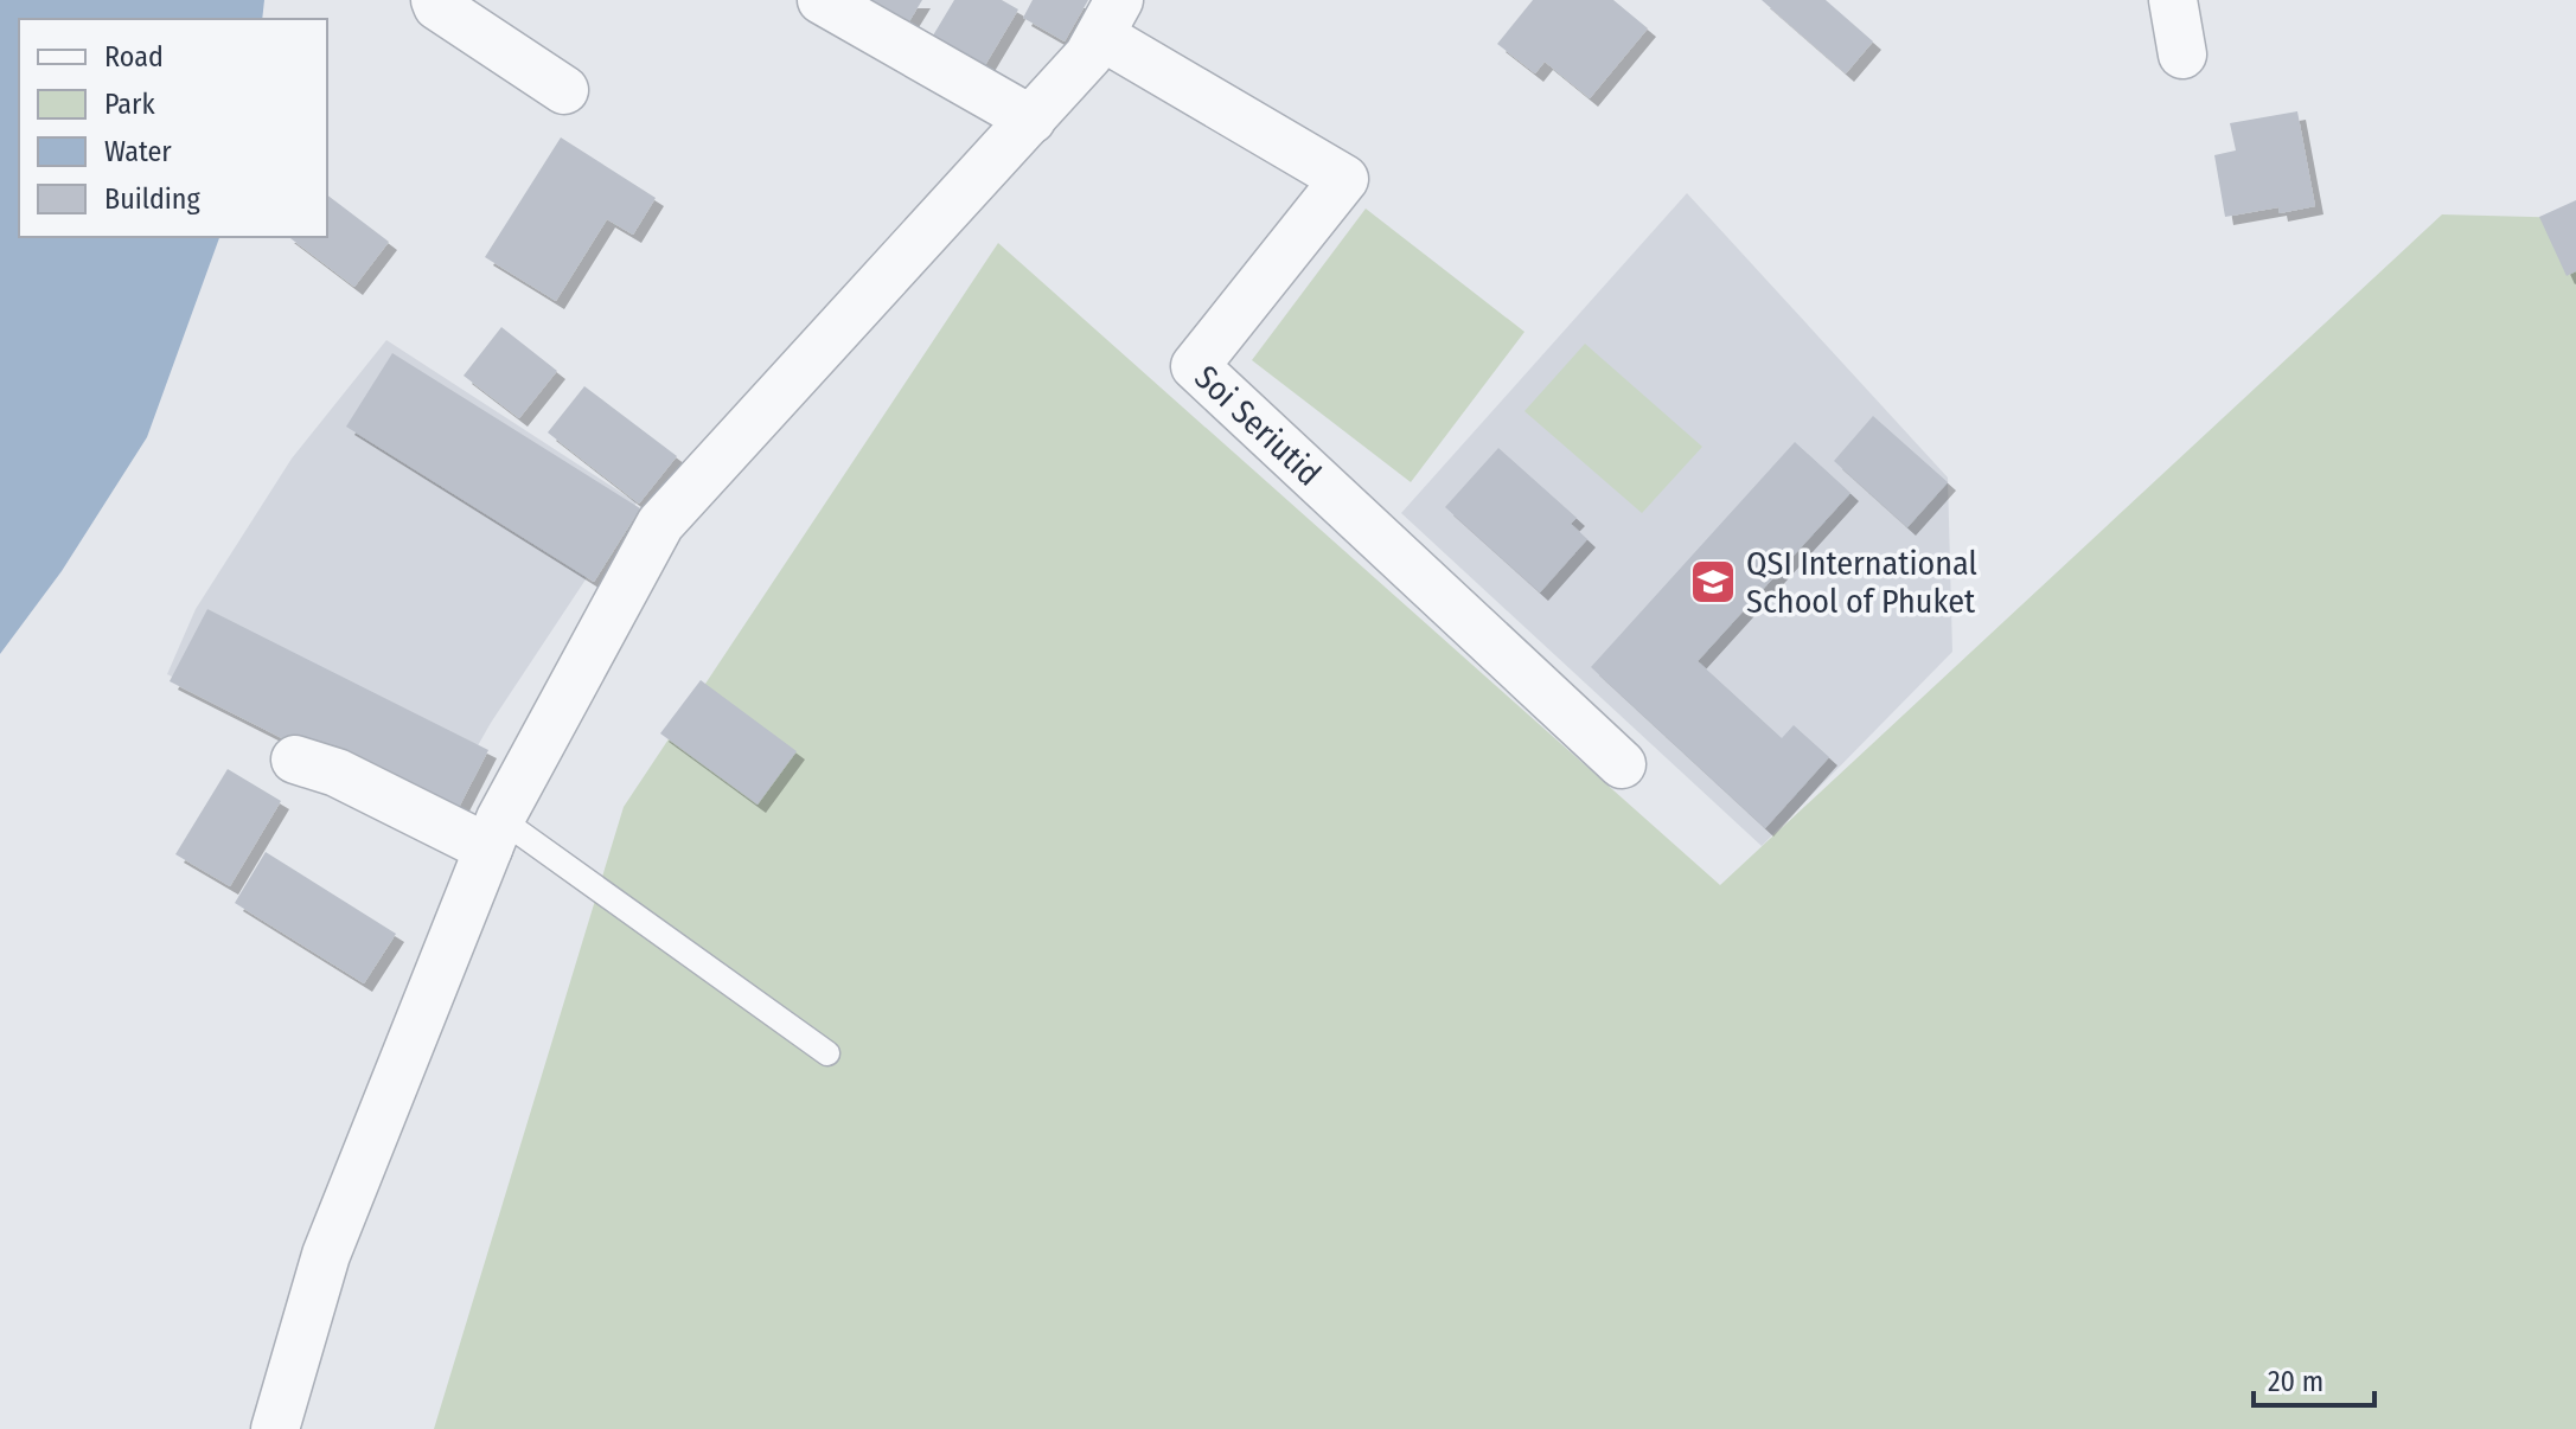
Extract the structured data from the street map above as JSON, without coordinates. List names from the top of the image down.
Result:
{
  "streets": {
    "street": ["Soi Seriutid"]
  },
  "places": {
    "school or university": ["QSI International School of Phuket"]
  },
  "legend": [
    "Road",
    "Park",
    "Water",
    "Building"
  ],
  "scale_bar": "20 m"
}
